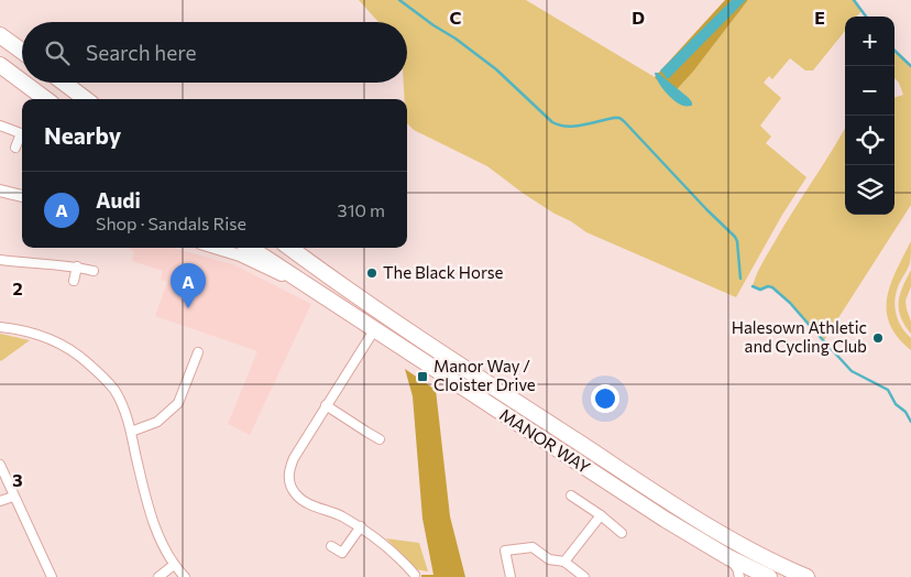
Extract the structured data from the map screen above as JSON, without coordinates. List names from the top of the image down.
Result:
{
  "streets": {
    "highway": ["MANOR WAY"]
  },
  "places": {
    "other": ["The Black Horse", "Halesown Athletic and Cycling Club"],
    "transit": ["Manor Way / Cloister Drive"]
  },
  "page": {
    "map_buttons": ["+", "−"],
    "search": "Search here",
    "heading": "Nearby",
    "list": [
      {
        "mark": "A",
        "name": "Audi",
        "note": "Shop · Sandals Rise",
        "value": "310 m"
      }
    ],
    "pins": "A"
  },
  "grid": {
    "columns": ["C", "D", "E"],
    "rows": ["2", "3"]
  }
}
